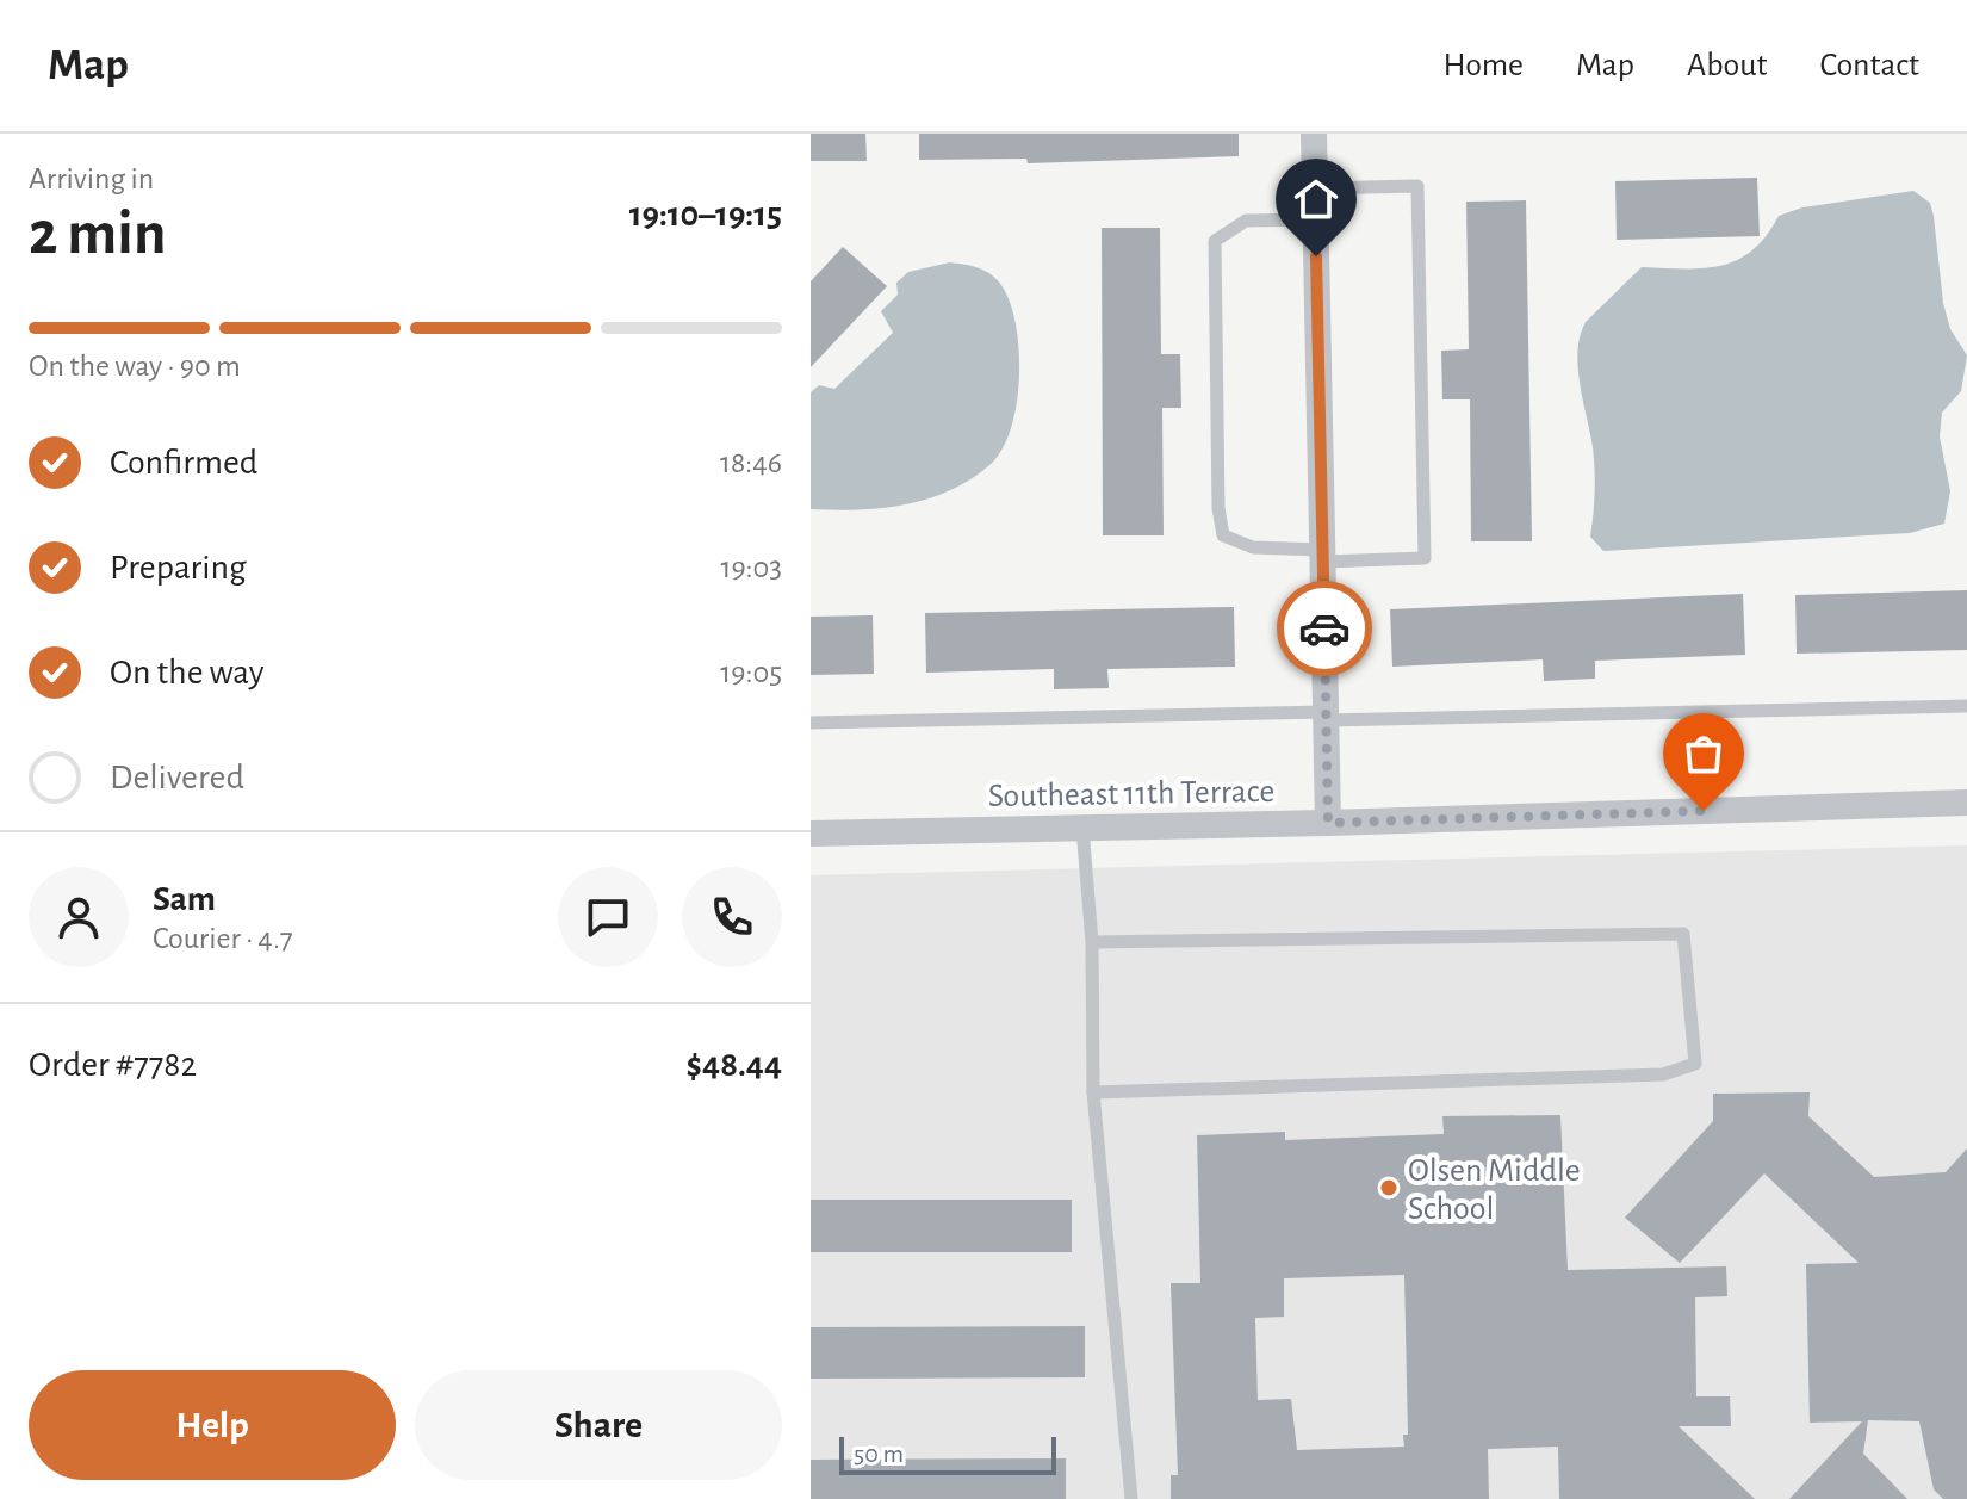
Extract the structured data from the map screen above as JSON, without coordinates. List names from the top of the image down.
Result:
{
  "streets": {
    "street": ["Southeast 11th Terrace"]
  },
  "places": ["Olsen Middle School"],
  "scale_bar": "50 m",
  "page": {
    "header": "Map",
    "nav": [
      "Home",
      "Map",
      "About",
      "Contact"
    ],
    "heading": ["2 min", "Arriving in", "19:10–19:15"],
    "panel": [
      "Sam",
      "Courier · 4.7",
      "Order #7782",
      "$48.44"
    ],
    "bar": "On the way · 90 m",
    "list": [
      ["Confirmed", "18:46"],
      ["Preparing", "19:03"],
      ["On the way", "19:05"],
      "Delivered"
    ],
    "buttons": ["Help", "Share"],
    "scale": "50 m"
  }
}
